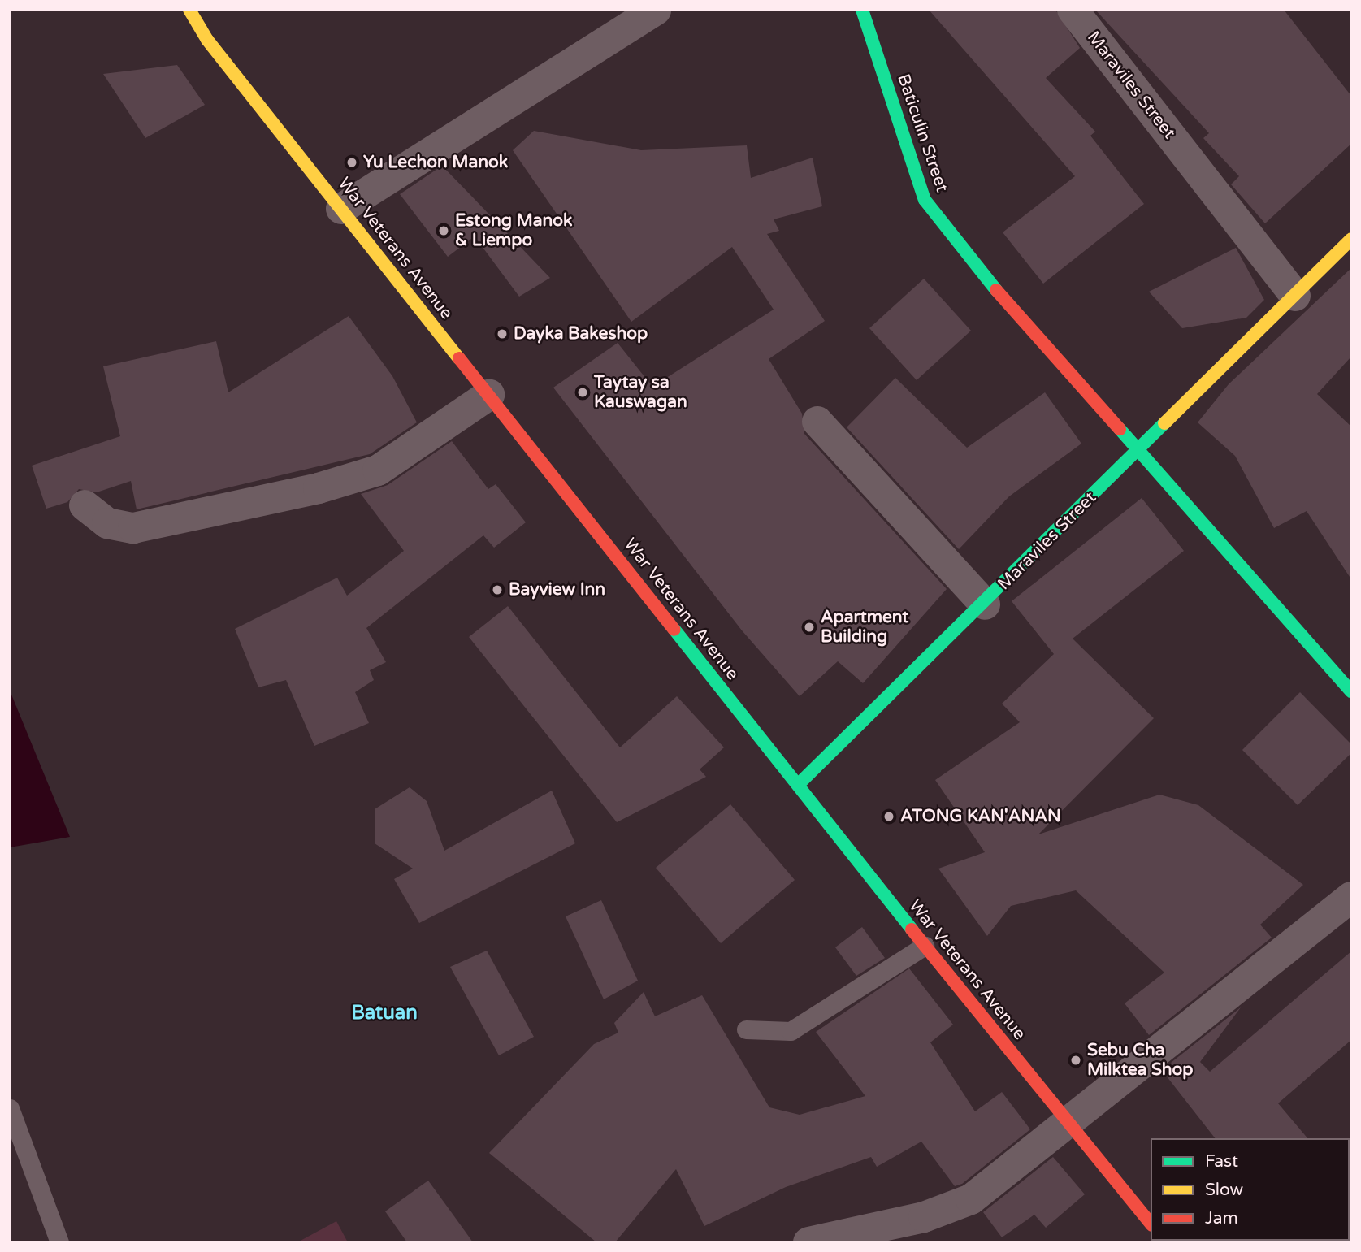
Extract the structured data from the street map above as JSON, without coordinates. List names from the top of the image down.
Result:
{
  "streets": {
    "street": ["Maraviles Street", "Baticulin Street", "War Veterans Avenue"]
  },
  "crossings": [
    ["Maraviles Street", "Baticulin Street"],
    ["Maraviles Street", "War Veterans Avenue"]
  ],
  "districts": ["Batuan"],
  "places": [
    "Yu Lechon Manok",
    "Estong Manok & Liempo",
    "Dayka Bakeshop",
    "Taytay sa Kauswagan",
    "Bayview Inn",
    "Apartment Building",
    "ATONG KAN'ANAN",
    "Sebu Cha Milktea Shop"
  ],
  "legend": ["Fast", "Slow", "Jam"]
}
